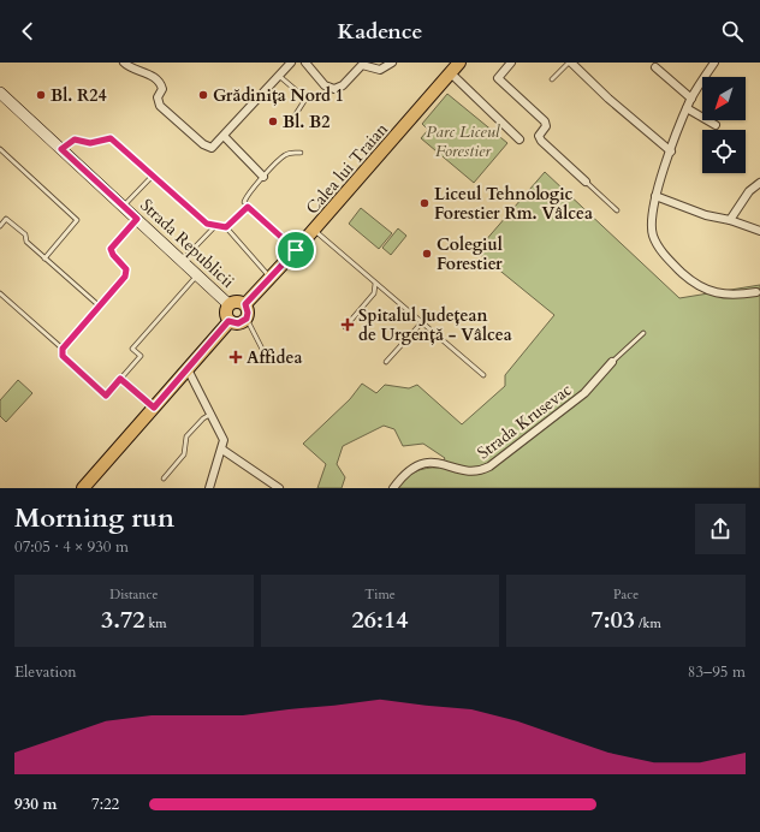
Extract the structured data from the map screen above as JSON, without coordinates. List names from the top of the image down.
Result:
{
  "streets": {
    "main road": ["Calea lui Traian", "Strada Republicii"],
    "street": ["Strada Krusevac"]
  },
  "crossings": [
    ["Calea lui Traian", "Strada Republicii"]
  ],
  "parks": ["Parc Liceul Forestier"],
  "places": {
    "other": [
      "Bl. R24",
      "Grădinița Nord 1",
      "Bl. B2",
      "Liceul Tehnologic Forestier Rm. Vâlcea",
      "Colegiul Forestier"
    ],
    "health": ["Spitalul Județean de Urgență - Vâlcea", "Affidea"]
  },
  "north": "bottom left",
  "page": {
    "header": "Kadence",
    "heading": ["Morning run", "07:05 · 4 × 930 m"],
    "stats": [
      ["Distance", "3.72 km"],
      ["Time", "26:14"],
      ["Pace", "7:03 /km"]
    ],
    "chart": ["Elevation", "83–95 m"],
    "list": [
      {
        "name": "930 m",
        "note": "7:22"
      }
    ]
  }
}
